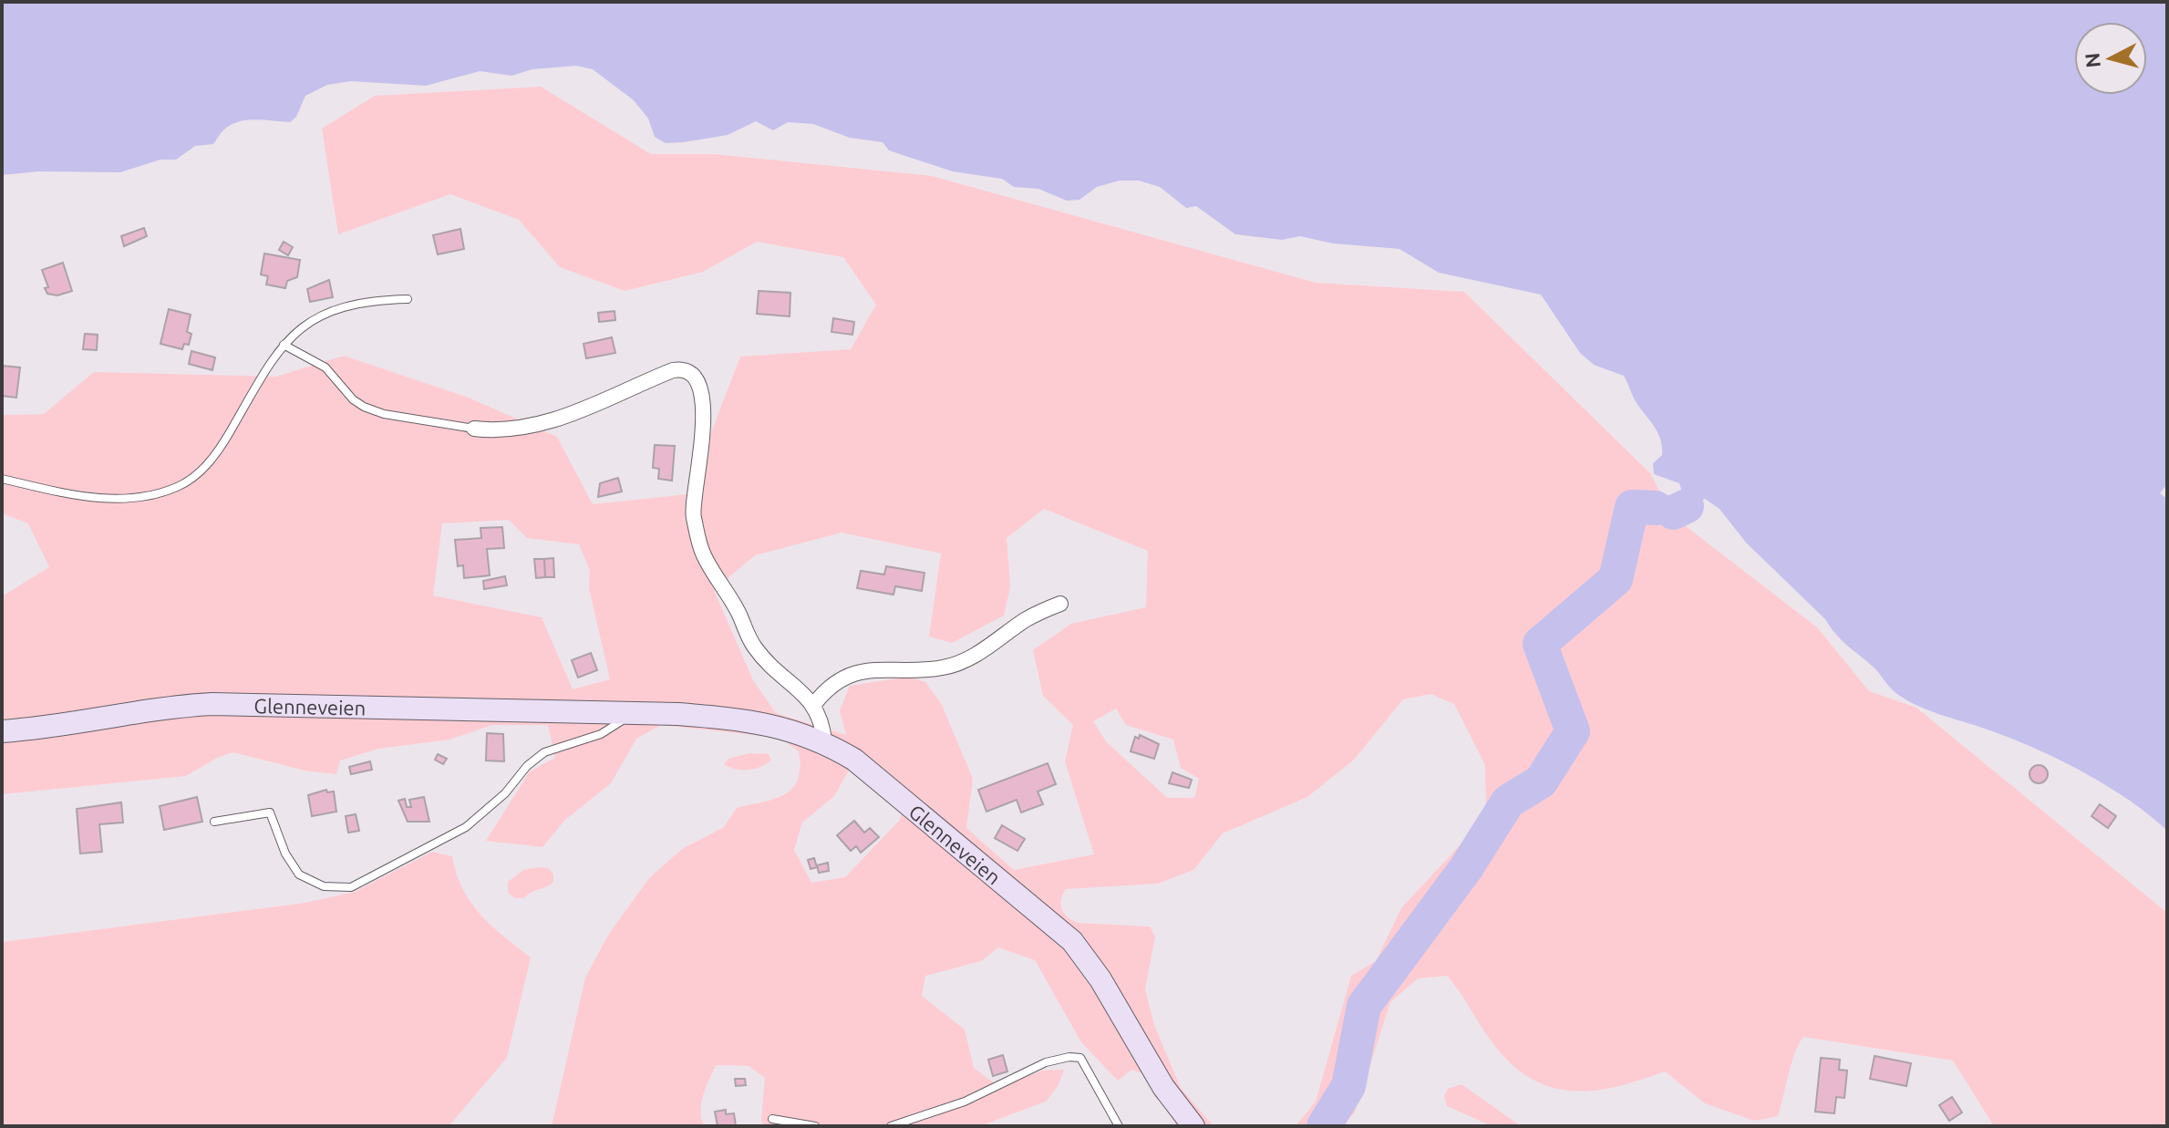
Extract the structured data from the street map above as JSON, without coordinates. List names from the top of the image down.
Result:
{
  "streets": {
    "main road": ["Glenneveien"]
  },
  "north": "left"
}
